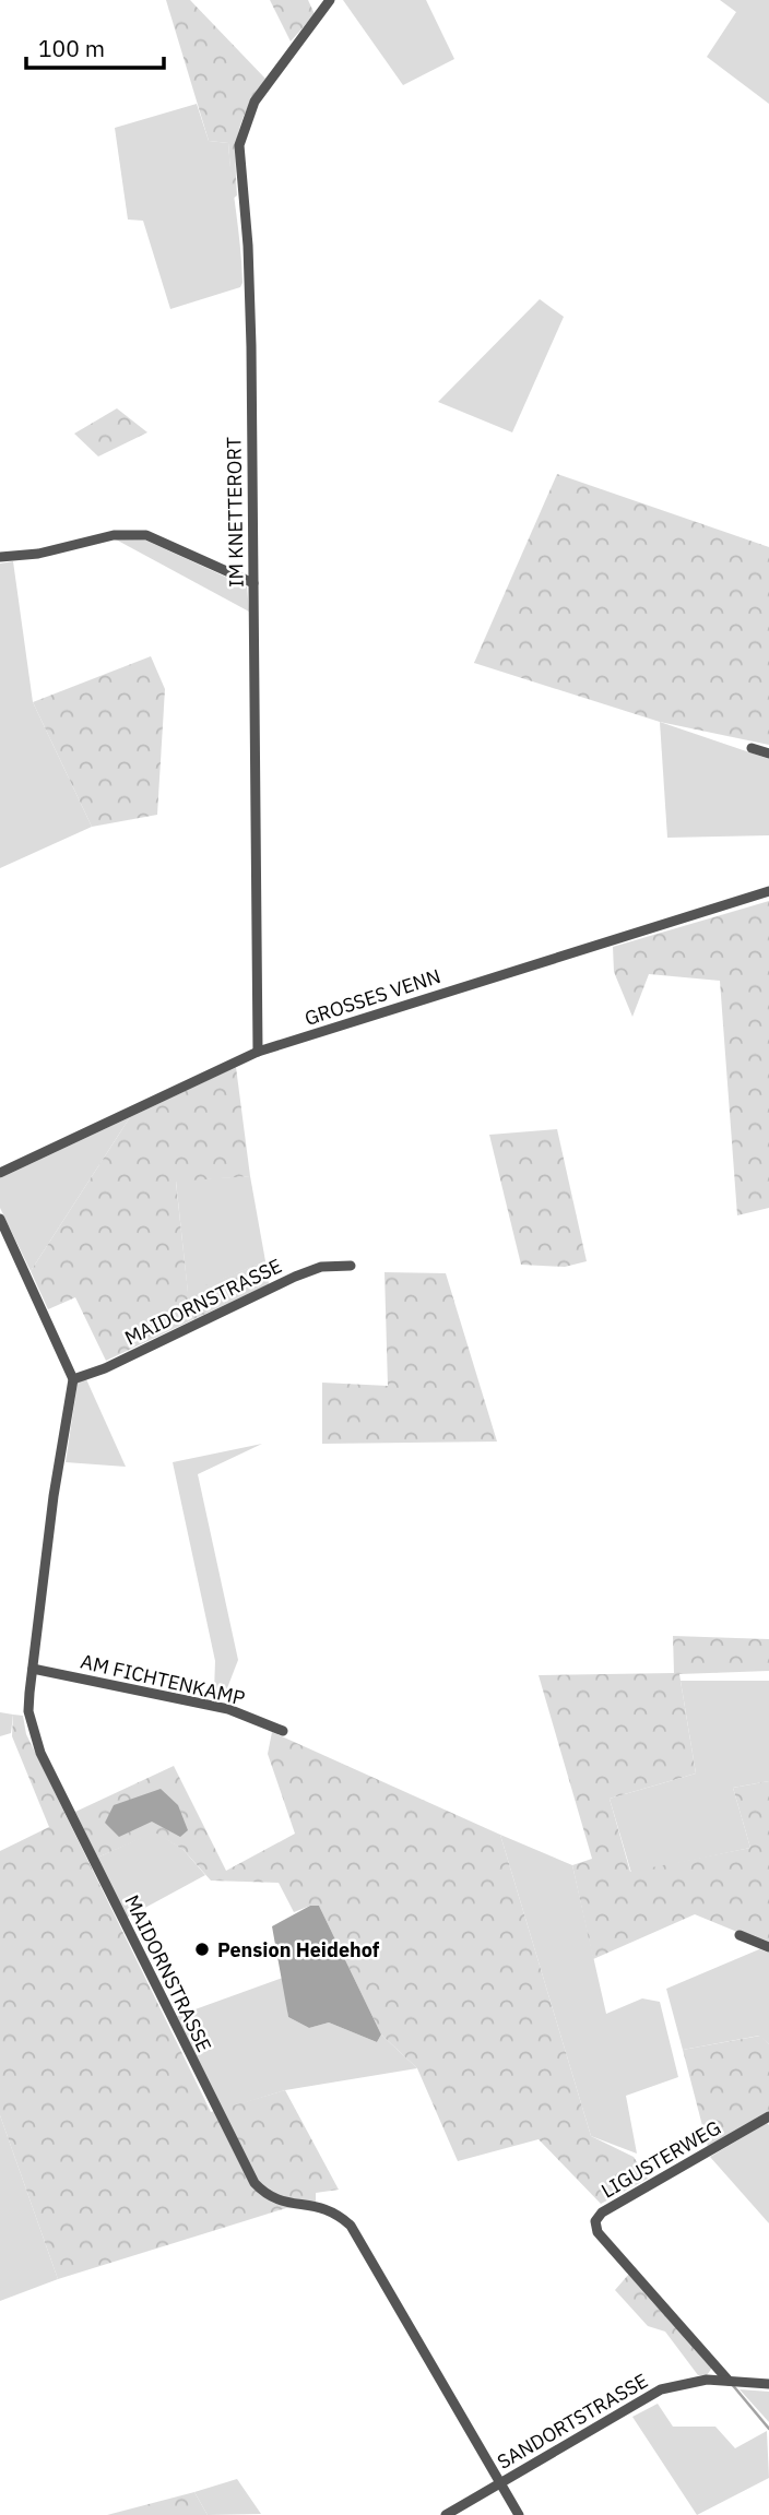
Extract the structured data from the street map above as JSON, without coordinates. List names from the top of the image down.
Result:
{
  "streets": {
    "street": [
      "IM KNETTERORT",
      "GROSSES VENN",
      "MAIDORNSTRASSE",
      "AM FICHTENKAMP",
      "LIGUSTERWEG",
      "SANDORTSTRASSE"
    ]
  },
  "crossings": [
    ["IM KNETTERORT", "GROSSES VENN"],
    ["MAIDORNSTRASSE", "AM FICHTENKAMP"],
    ["MAIDORNSTRASSE", "SANDORTSTRASSE"],
    ["LIGUSTERWEG", "SANDORTSTRASSE"]
  ],
  "places": ["Pension Heidehof"],
  "scale_bar": "100 m"
}
